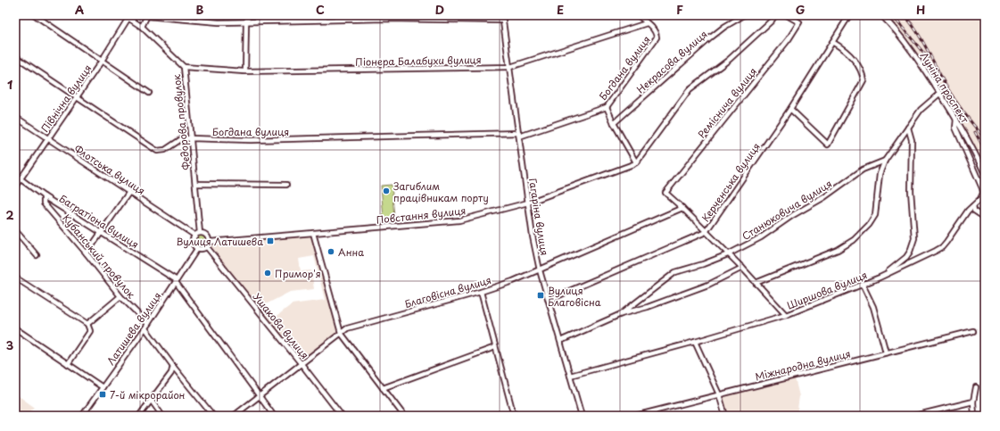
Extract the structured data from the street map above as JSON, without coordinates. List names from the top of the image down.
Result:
{
  "streets": {
    "street": [
      "Піонера Балабухи вулиця",
      "Некрасова вулиця",
      "Богдана вулиця",
      "Луніна проспект",
      "Північна вулиця",
      "Реміснича вулиця",
      "Федорова провулок",
      "Флотська вулиця",
      "Керченська вулиця",
      "Станюковича вулиця",
      "Повстання вулиця",
      "Гагаріна вулиця",
      "Багратіона вулиця",
      "Кубанський провулок",
      "Ширшова вулиця",
      "Благовісна вулиця",
      "Ушакова вулиця",
      "Латишева вулиця",
      "Міжнародна вулиця"
    ]
  },
  "crossings": [
    ["Піонера Балабухи вулиця", "Богдана вулиця"],
    ["Піонера Балабухи вулиця", "Федорова провулок"],
    ["Піонера Балабухи вулиця", "Гагаріна вулиця"],
    ["Богдана вулиця", "Північна вулиця"],
    ["Богдана вулиця", "Федорова провулок"],
    ["Богдана вулиця", "Гагаріна вулиця"],
    ["Луніна проспект", "Ширшова вулиця"],
    ["Північна вулиця", "Федорова провулок"],
    ["Північна вулиця", "Флотська вулиця"],
    ["Північна вулиця", "Багратіона вулиця"],
    ["Реміснича вулиця", "Благовісна вулиця"],
    ["Федорова провулок", "Флотська вулиця"],
    ["Федорова провулок", "Повстання вулиця"],
    ["Федорова провулок", "Ушакова вулиця"],
    ["Федорова провулок", "Латишева вулиця"],
    ["Флотська вулиця", "Повстання вулиця"],
    ["Флотська вулиця", "Ушакова вулиця"],
    ["Флотська вулиця", "Латишева вулиця"],
    ["Керченська вулиця", "Гагаріна вулиця"],
    ["Станюковича вулиця", "Гагаріна вулиця"],
    ["Повстання вулиця", "Гагаріна вулиця"],
    ["Повстання вулиця", "Ушакова вулиця"],
    ["Повстання вулиця", "Латишева вулиця"],
    ["Гагаріна вулиця", "Ширшова вулиця"],
    ["Гагаріна вулиця", "Благовісна вулиця"],
    ["Багратіона вулиця", "Кубанський провулок"],
    ["Багратіона вулиця", "Латишева вулиця"],
    ["Кубанський провулок", "Латишева вулиця"],
    ["Благовісна вулиця", "Ушакова вулиця"],
    ["Ушакова вулиця", "Латишева вулиця"]
  ],
  "places": {
    "other": ["Загиблим працівникам порту", "Анна", "Примор'я"],
    "transit": ["Вулиця Латишева", "Вулиця Благовісна", "7-й мікрорайон"]
  },
  "grid": {
    "columns": [
      "A",
      "B",
      "C",
      "D",
      "E",
      "F",
      "G",
      "H"
    ],
    "rows": ["1", "2", "3"]
  }
}
